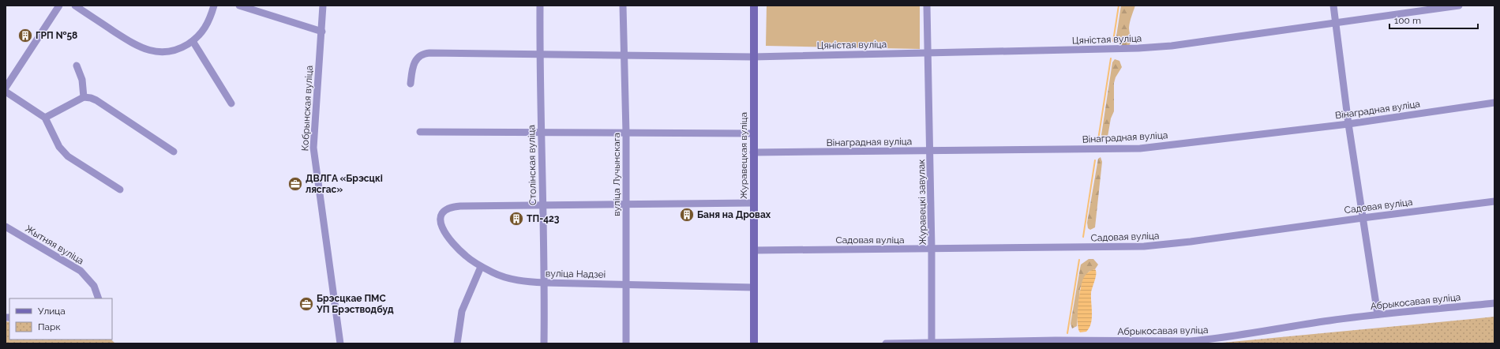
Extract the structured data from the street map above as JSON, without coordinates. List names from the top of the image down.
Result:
{
  "streets": {
    "street": [
      "Цяністая вуліца",
      "Кобрынская вуліца",
      "Вінаградная вуліца",
      "Журавецкая вуліца",
      "Столінская вуліца",
      "вуліца Лучынскага",
      "Журавецкі завулак",
      "Садовая вуліца",
      "Жытняя вуліца",
      "вуліца Надзеі",
      "Абрыкосавая вуліца"
    ]
  },
  "crossings": [
    ["Цяністая вуліца", "Журавецкая вуліца"],
    ["Цяністая вуліца", "Столінская вуліца"],
    ["Цяністая вуліца", "вуліца Лучынскага"],
    ["Цяністая вуліца", "Журавецкі завулак"],
    ["Вінаградная вуліца", "Журавецкая вуліца"],
    ["Вінаградная вуліца", "Журавецкі завулак"],
    ["Журавецкая вуліца", "Садовая вуліца"],
    ["Журавецкая вуліца", "вуліца Надзеі"],
    ["Столінская вуліца", "вуліца Надзеі"],
    ["вуліца Лучынскага", "вуліца Надзеі"],
    ["Журавецкі завулак", "Садовая вуліца"],
    ["Журавецкі завулак", "Абрыкосавая вуліца"]
  ],
  "places": {
    "building": ["ГРП №58", "Баня на Дровах", "ТП-423"],
    "office": ["ДВЛГА «Брэсцкі лясгас»", "Брэсцкае ПМС УП Брэстводбуд"]
  },
  "legend": ["Улица", "Парк"],
  "scale_bar": "100 m"
}
